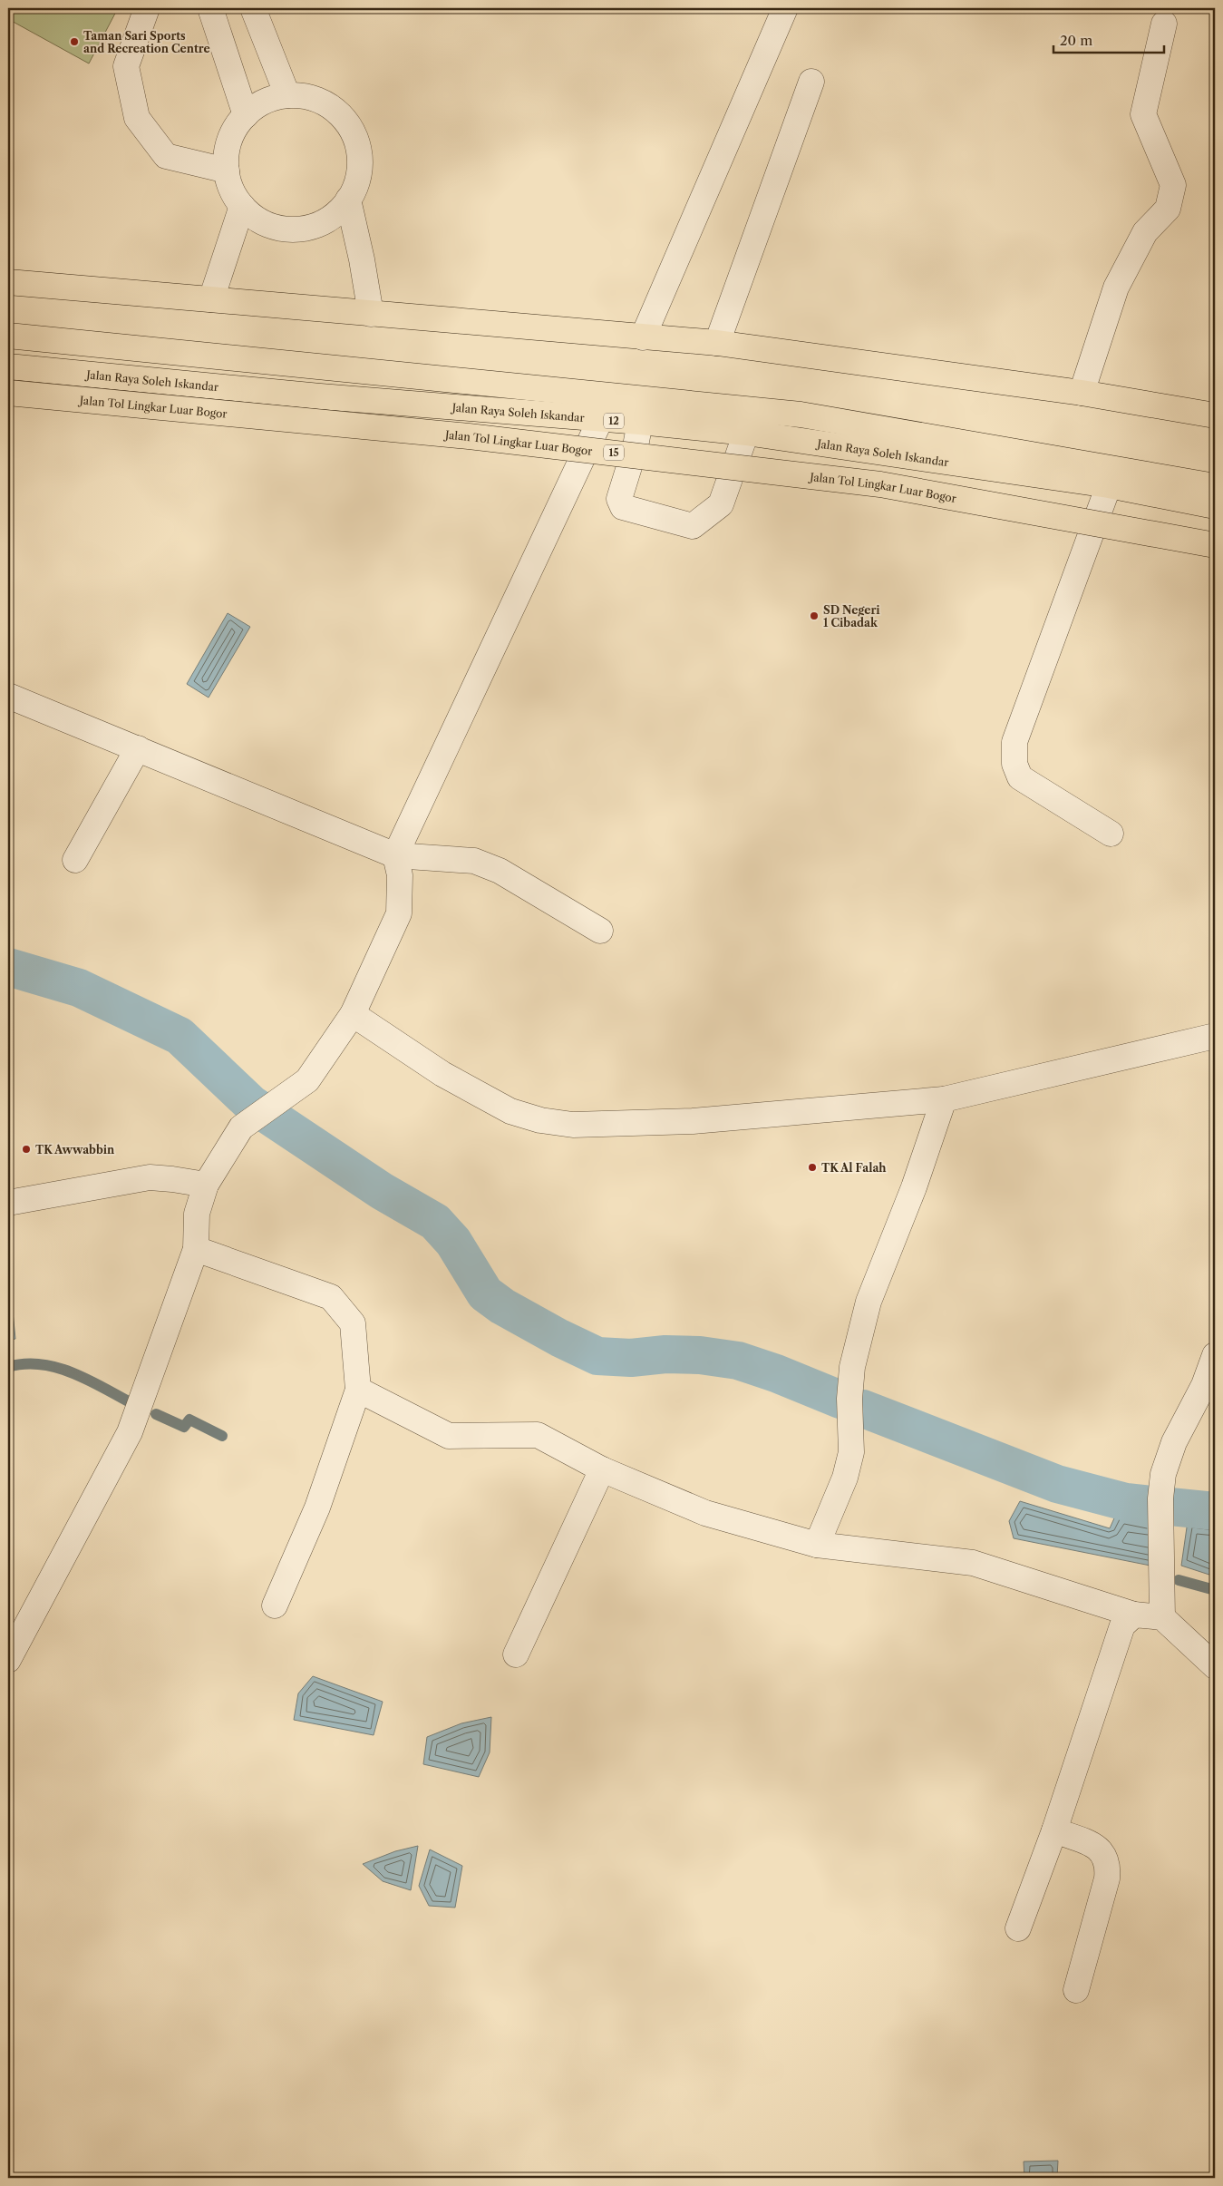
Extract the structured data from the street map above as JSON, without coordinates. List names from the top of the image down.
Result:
{
  "streets": {
    "highway": [
      "Jalan Raya Soleh Iskandar",
      "Jalan Tol Lingkar Luar Bogor",
      "12",
      "15"
    ]
  },
  "places": [
    "Taman Sari Sports and Recreation Centre",
    "SD Negeri 1 Cibadak",
    "TK Awwabbin",
    "TK Al Falah"
  ],
  "scale_bar": "20 m"
}
